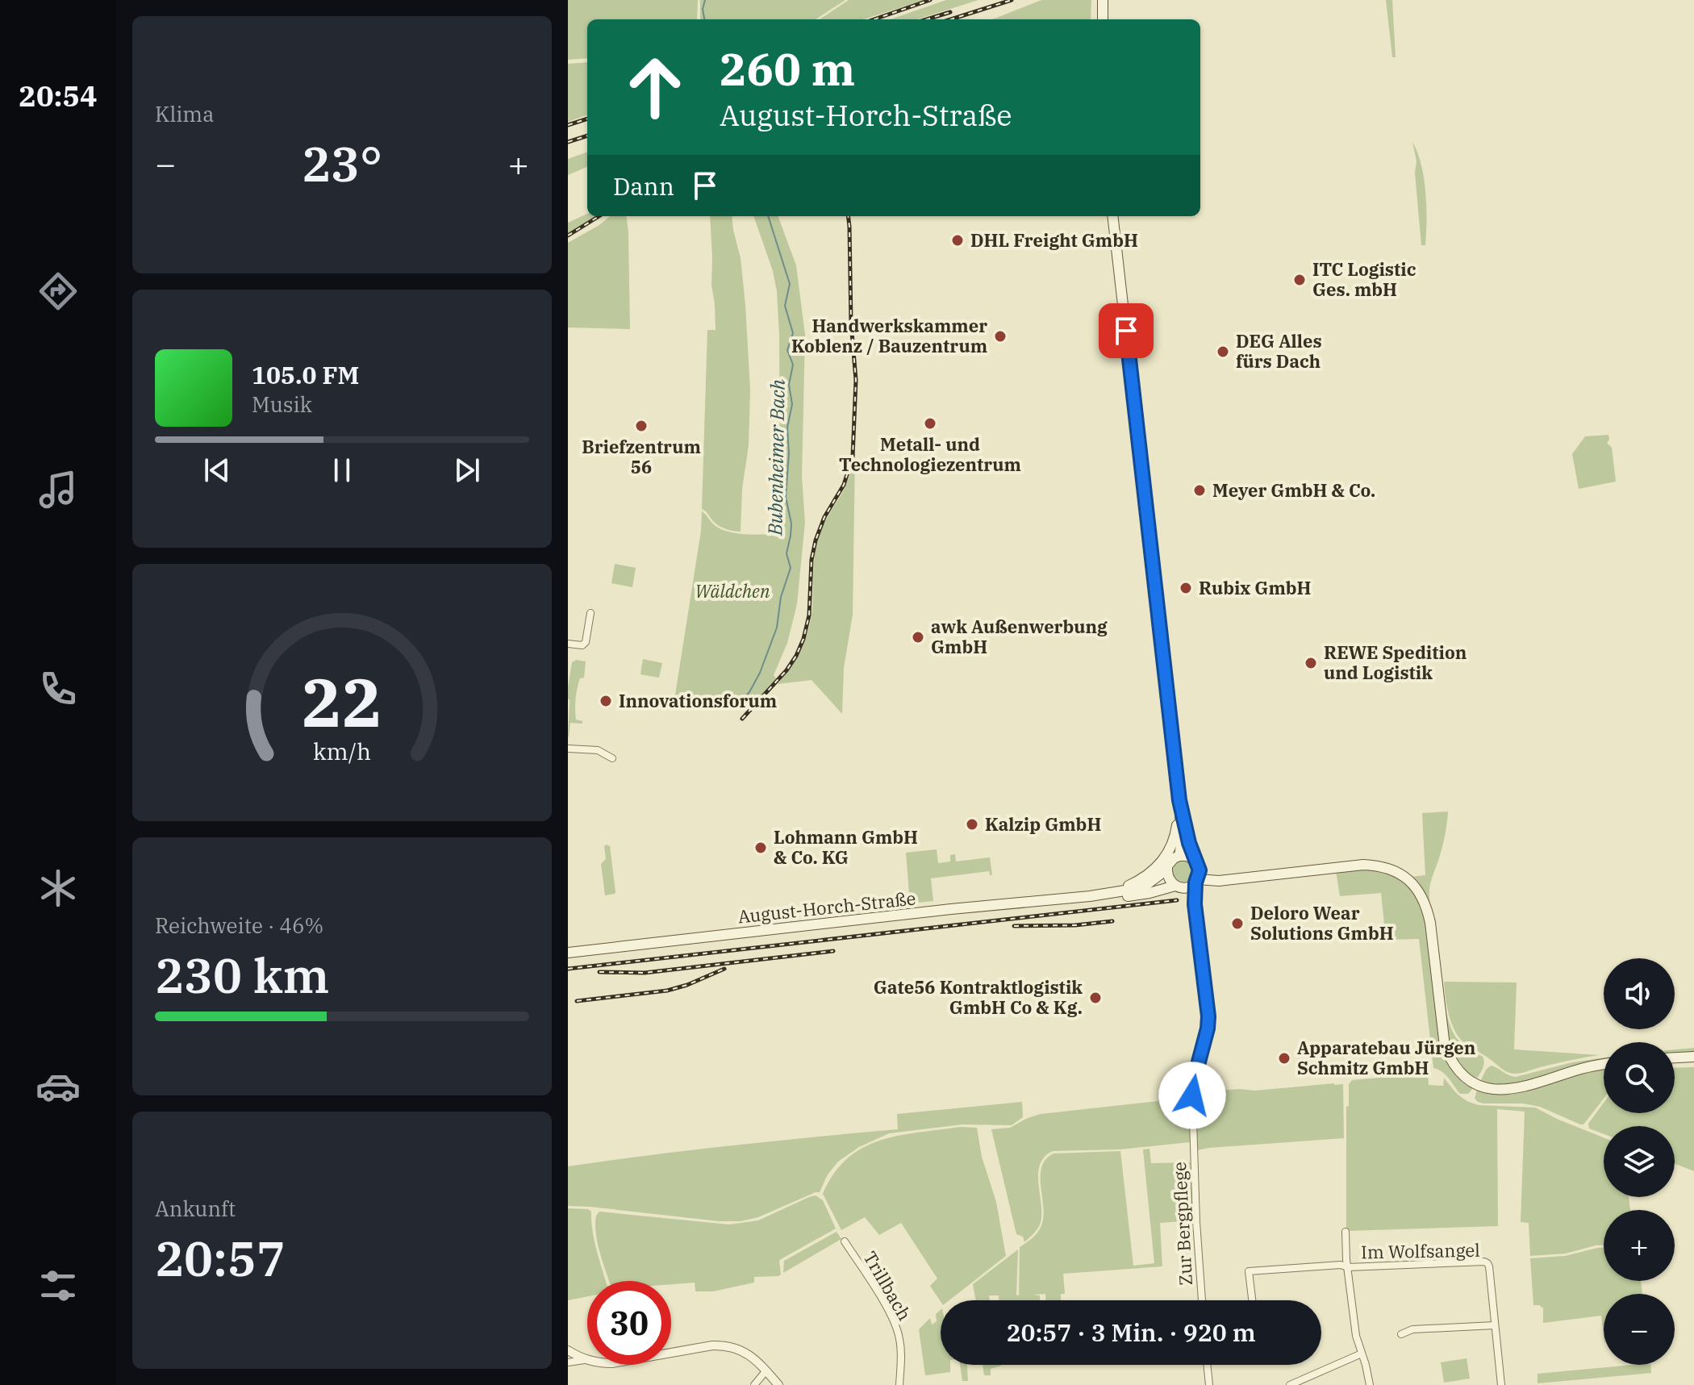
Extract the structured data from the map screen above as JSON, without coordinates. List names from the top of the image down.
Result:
{
  "streets": {
    "main road": ["August-Horch-Straße"],
    "street": ["Zur Bergpflege", "Im Wolfsangel", "Trillbach"]
  },
  "crossings": [
    ["August-Horch-Straße", "Zur Bergpflege"]
  ],
  "water": ["Bubenheimer Bach"],
  "parks": ["Wäldchen"],
  "places": [
    "DHL Freight GmbH",
    "ITC Logistic Ges. mbH",
    "Handwerkskammer Koblenz / Bauzentrum",
    "DEG Alles fürs Dach",
    "Metall- und Technologiezentrum",
    "Briefzentrum 56",
    "Meyer GmbH & Co.",
    "Rubix GmbH",
    "awk Außenwerbung GmbH",
    "REWE Spedition und Logistik",
    "Innovationsforum",
    "Kalzip GmbH",
    "Lohmann GmbH & Co. KG",
    "Deloro Wear Solutions GmbH",
    "Gate56 Kontraktlogistik GmbH Co & Kg.",
    "Apparatebau Jürgen Schmitz GmbH"
  ],
  "page": {
    "tabs": "20:54",
    "tile": [
      "Klima",
      ["Reichweite · 46%", "230 km"],
      ["Ankunft", "20:57"]
    ],
    "turn": ["260 m", "August-Horch-Straße"],
    "heat": ["−", "23°", "+"],
    "then": "Dann",
    "song": ["105.0 FM", "Musik"],
    "map_buttons": ["+", "−"],
    "limit": "30",
    "trip": "20:57 · 3 Min. · 920 m",
    "gauge": ["22", "km/h"]
  }
}
